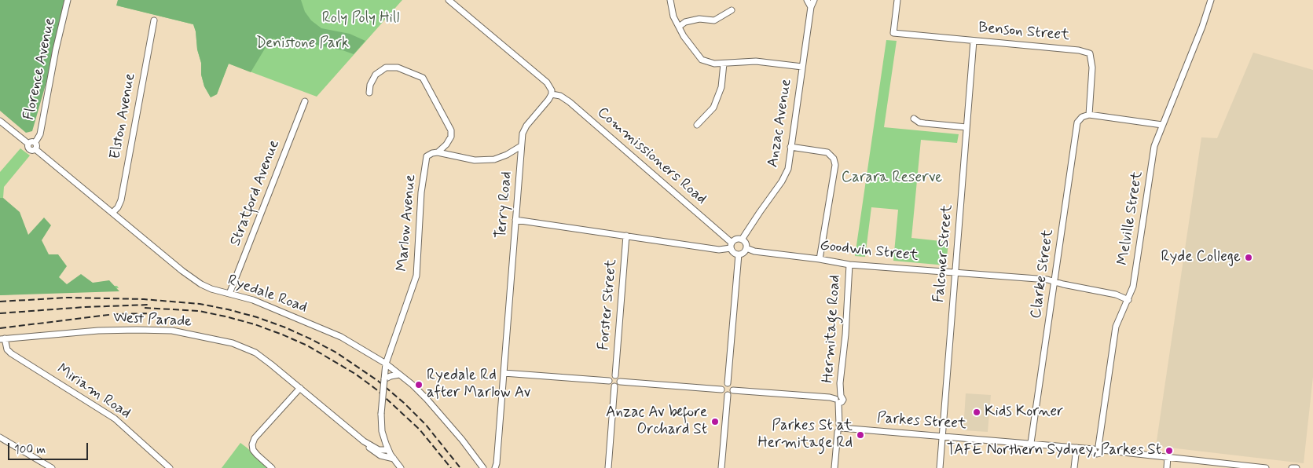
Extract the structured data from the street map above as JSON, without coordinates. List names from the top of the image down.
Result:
{
  "streets": {
    "street": [
      "Benson Street",
      "Florence Avenue",
      "Elston Avenue",
      "Anzac Avenue",
      "Commissioners Road",
      "Stratford Avenue",
      "Terry Road",
      "Melville Street",
      "Marlow Avenue",
      "Goodwin Street",
      "Falconer Street",
      "Clarke Street",
      "Ryedale Road",
      "Forster Street",
      "West Parade",
      "Hermitage Road",
      "Miriam Road",
      "Parkes Street"
    ]
  },
  "crossings": [
    ["Benson Street", "Falconer Street"],
    ["Benson Street", "Clarke Street"],
    ["Florence Avenue", "Ryedale Road"],
    ["Elston Avenue", "Ryedale Road"],
    ["Anzac Avenue", "Commissioners Road"],
    ["Anzac Avenue", "Goodwin Street"],
    ["Commissioners Road", "Terry Road"],
    ["Commissioners Road", "Goodwin Street"],
    ["Stratford Avenue", "Ryedale Road"],
    ["Melville Street", "Goodwin Street"],
    ["Melville Street", "Parkes Street"],
    ["Marlow Avenue", "Ryedale Road"],
    ["Marlow Avenue", "West Parade"],
    ["Goodwin Street", "Falconer Street"],
    ["Goodwin Street", "Clarke Street"],
    ["Goodwin Street", "Hermitage Road"],
    ["Falconer Street", "Parkes Street"],
    ["Clarke Street", "Parkes Street"],
    ["West Parade", "Miriam Road"],
    ["Hermitage Road", "Parkes Street"]
  ],
  "parks": ["Roly Poly Hill", "Denistone Park", "Carara Reserve"],
  "places": [
    "Ryde College",
    "Ryedale Rd after Marlow Av",
    "Kids Korner",
    "Anzac Av before Orchard St",
    "Parkes St at Hermitage Rd",
    "TAFE Northern Sydney, Parkes St"
  ],
  "scale_bar": "100 m"
}
